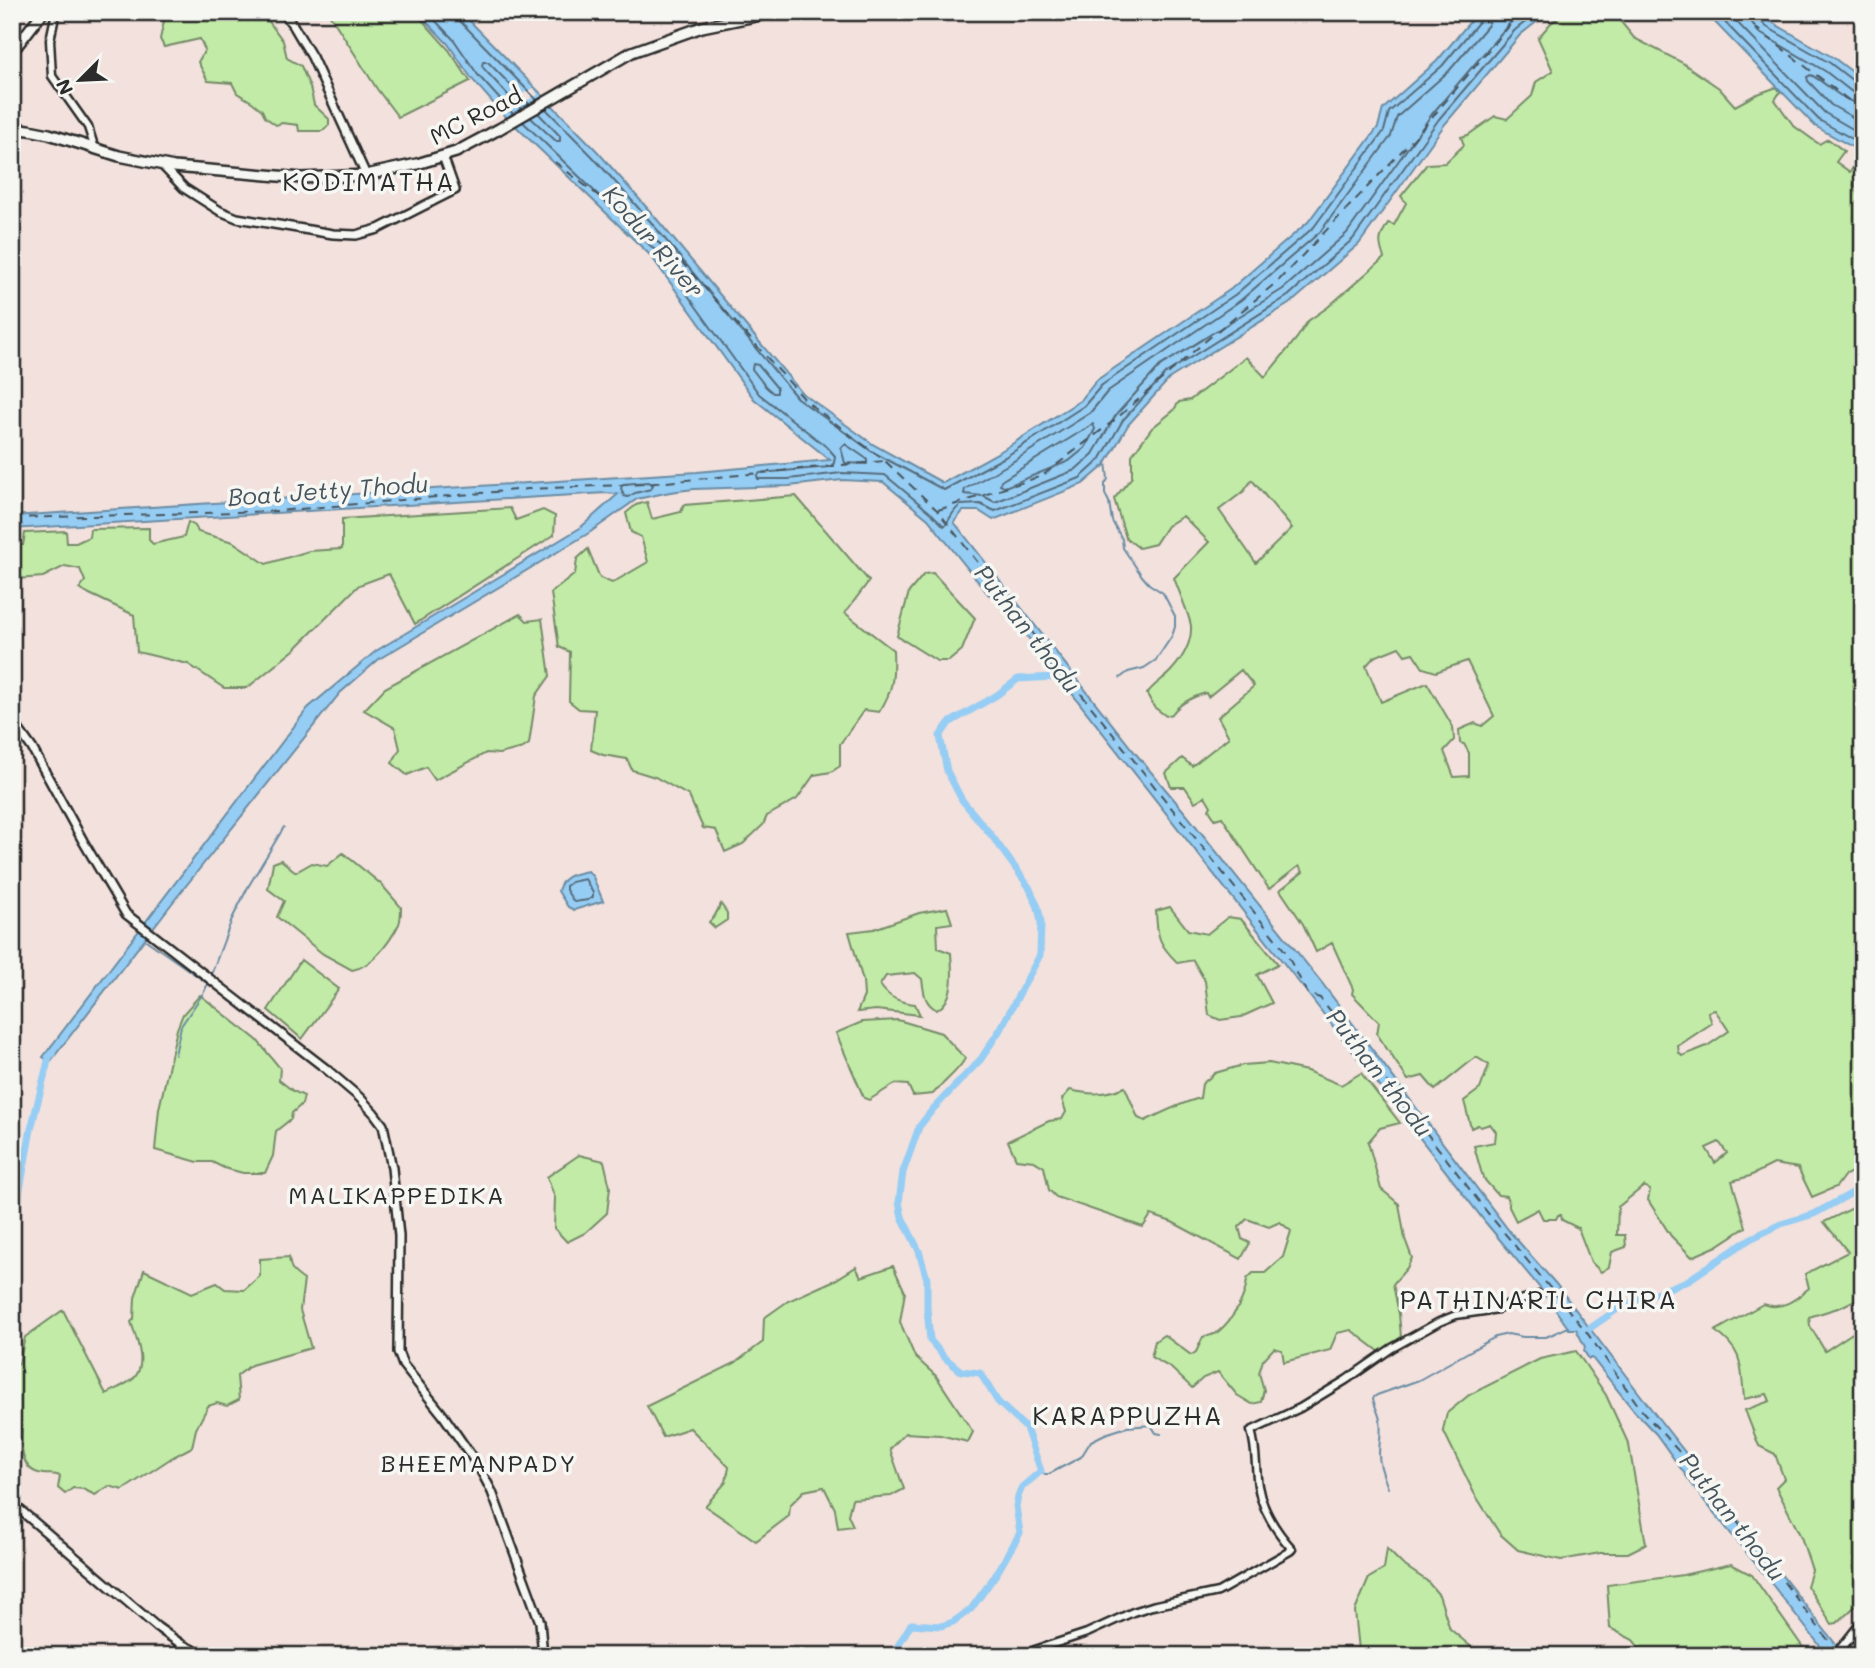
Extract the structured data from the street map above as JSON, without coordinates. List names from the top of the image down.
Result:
{
  "streets": {
    "highway": ["MC Road"]
  },
  "districts": [
    "KODIMATHA",
    "MALIKAPPEDIKA",
    "PATHINARIL CHIRA",
    "KARAPPUZHA",
    "BHEEMANPADY"
  ],
  "water": ["Kodur River", "Boat Jetty Thodu", "Puthan thodu"],
  "north": "bottom left"
}
